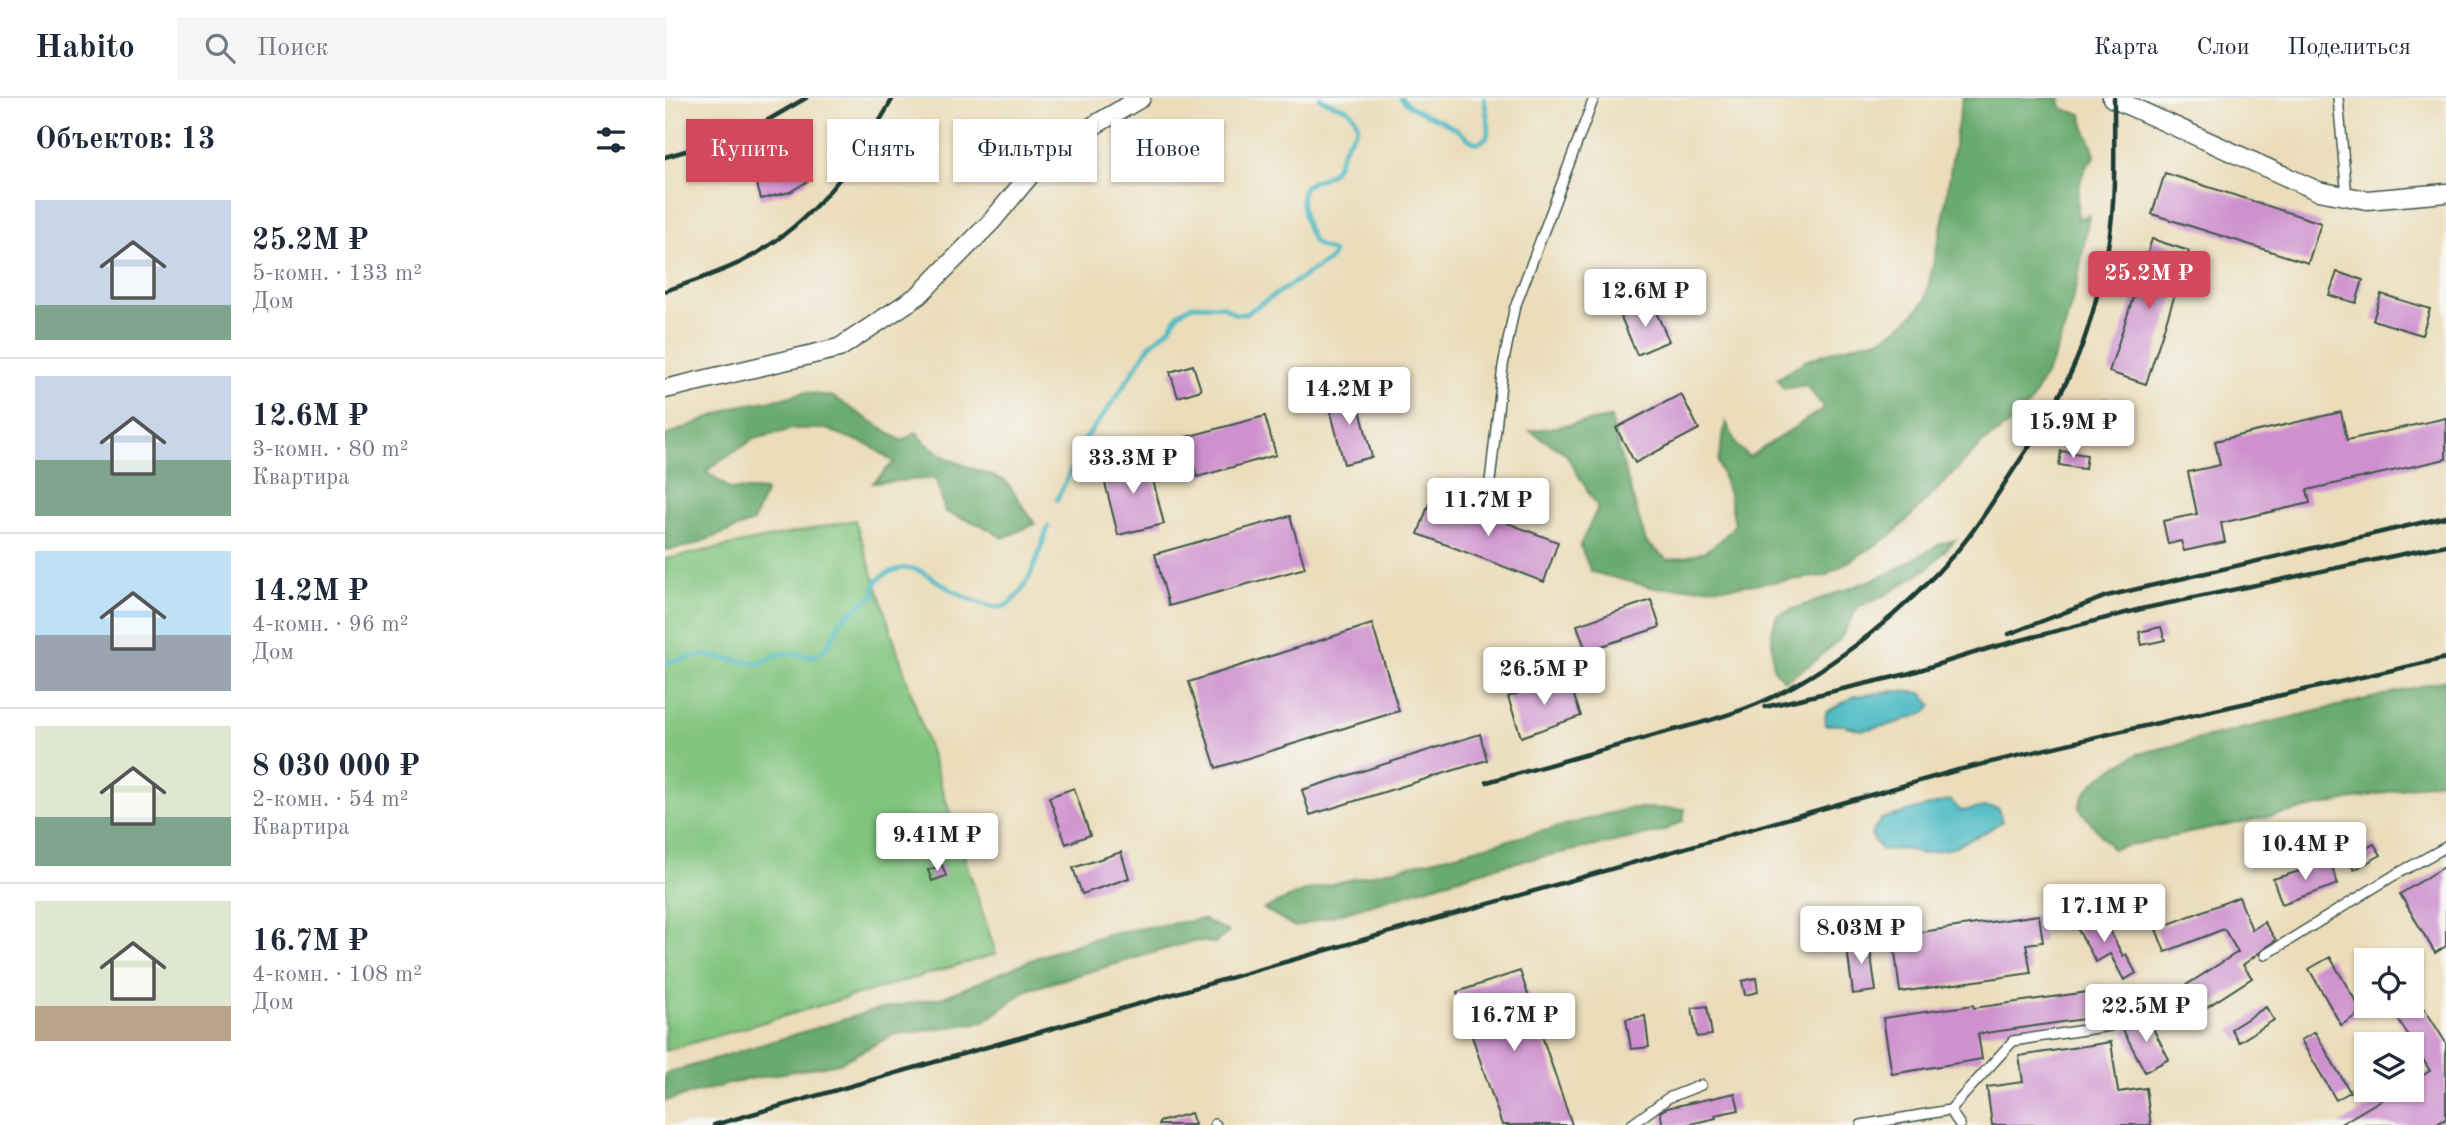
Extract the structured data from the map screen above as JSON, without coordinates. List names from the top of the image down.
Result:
{
  "page": {
    "header": "Habito",
    "search": "Поиск",
    "nav": ["Карта", "Слои", "Поделиться"],
    "heading": "Объектов: 13",
    "chip": [
      "Купить",
      "Снять",
      "Фильтры",
      "Новое"
    ],
    "list": [
      {
        "name": "25.2M ₽",
        "note": "5-комн. · 133 m² · Дом"
      },
      {
        "name": "12.6M ₽",
        "note": "3-комн. · 80 m² · Квартира"
      },
      {
        "name": "14.2M ₽",
        "note": "4-комн. · 96 m² · Дом"
      },
      {
        "name": "8 030 000 ₽",
        "note": "2-комн. · 54 m² · Квартира"
      },
      {
        "name": "16.7M ₽",
        "note": "4-комн. · 108 m² · Дом"
      }
    ],
    "price": [
      "25.2M ₽",
      "12.6M ₽",
      "14.2M ₽",
      "15.9M ₽",
      "33.3M ₽",
      "11.7M ₽",
      "26.5M ₽",
      "9.41M ₽",
      "10.4M ₽",
      "17.1M ₽",
      "8.03M ₽",
      "22.5M ₽",
      "16.7M ₽"
    ]
  }
}
